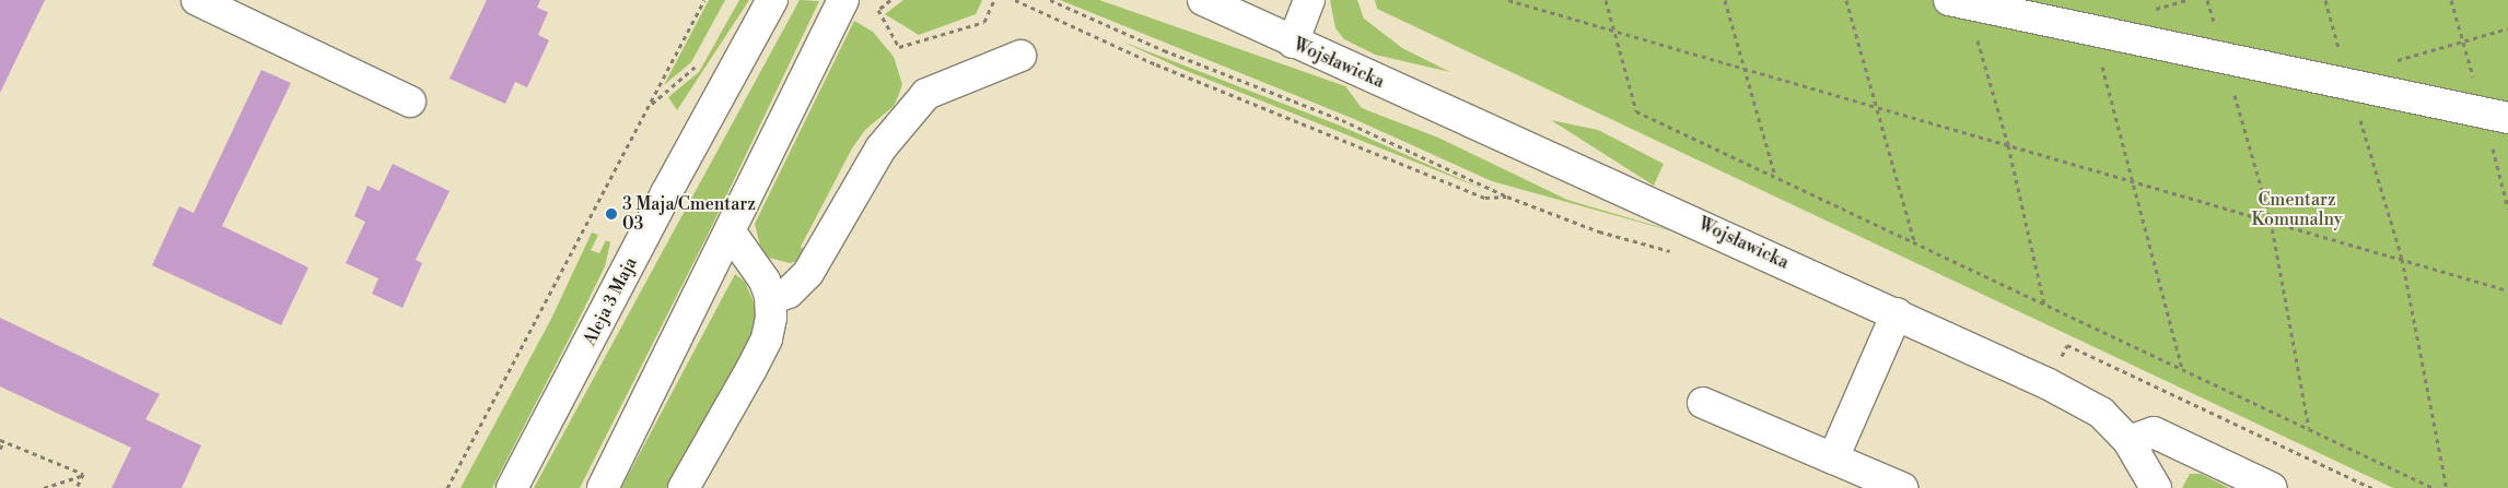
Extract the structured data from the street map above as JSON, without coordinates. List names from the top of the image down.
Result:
{
  "streets": {
    "street": ["Wojsławicka", "Aleja 3 Maja"]
  },
  "parks": ["Cmentarz Komunalny"],
  "places": ["3 Maja/Cmentarz 03"]
}
